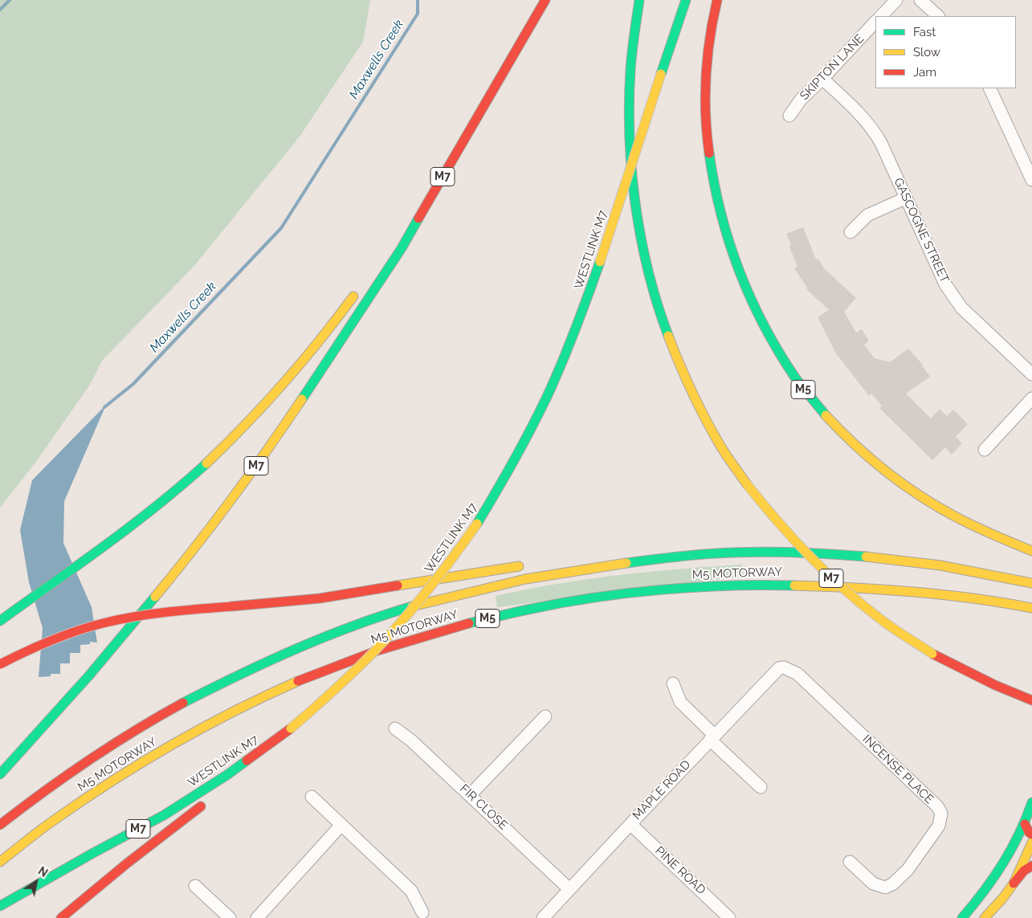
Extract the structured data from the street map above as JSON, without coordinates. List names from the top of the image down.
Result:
{
  "streets": {
    "main road": [
      "M7",
      "WESTLINK M7",
      "M5",
      "M5 MOTORWAY"
    ],
    "street": [
      "SKIPTON LANE",
      "GASCOGNE STREET",
      "INCENSE PLACE",
      "MAPLE ROAD",
      "FIR CLOSE",
      "PINE ROAD"
    ]
  },
  "crossings": [
    ["SKIPTON LANE", "GASCOGNE STREET"],
    ["INCENSE PLACE", "MAPLE ROAD"],
    ["MAPLE ROAD", "FIR CLOSE"],
    ["MAPLE ROAD", "PINE ROAD"]
  ],
  "water": ["Maxwells Creek"],
  "legend": ["Fast", "Slow", "Jam"],
  "north": "top right"
}
